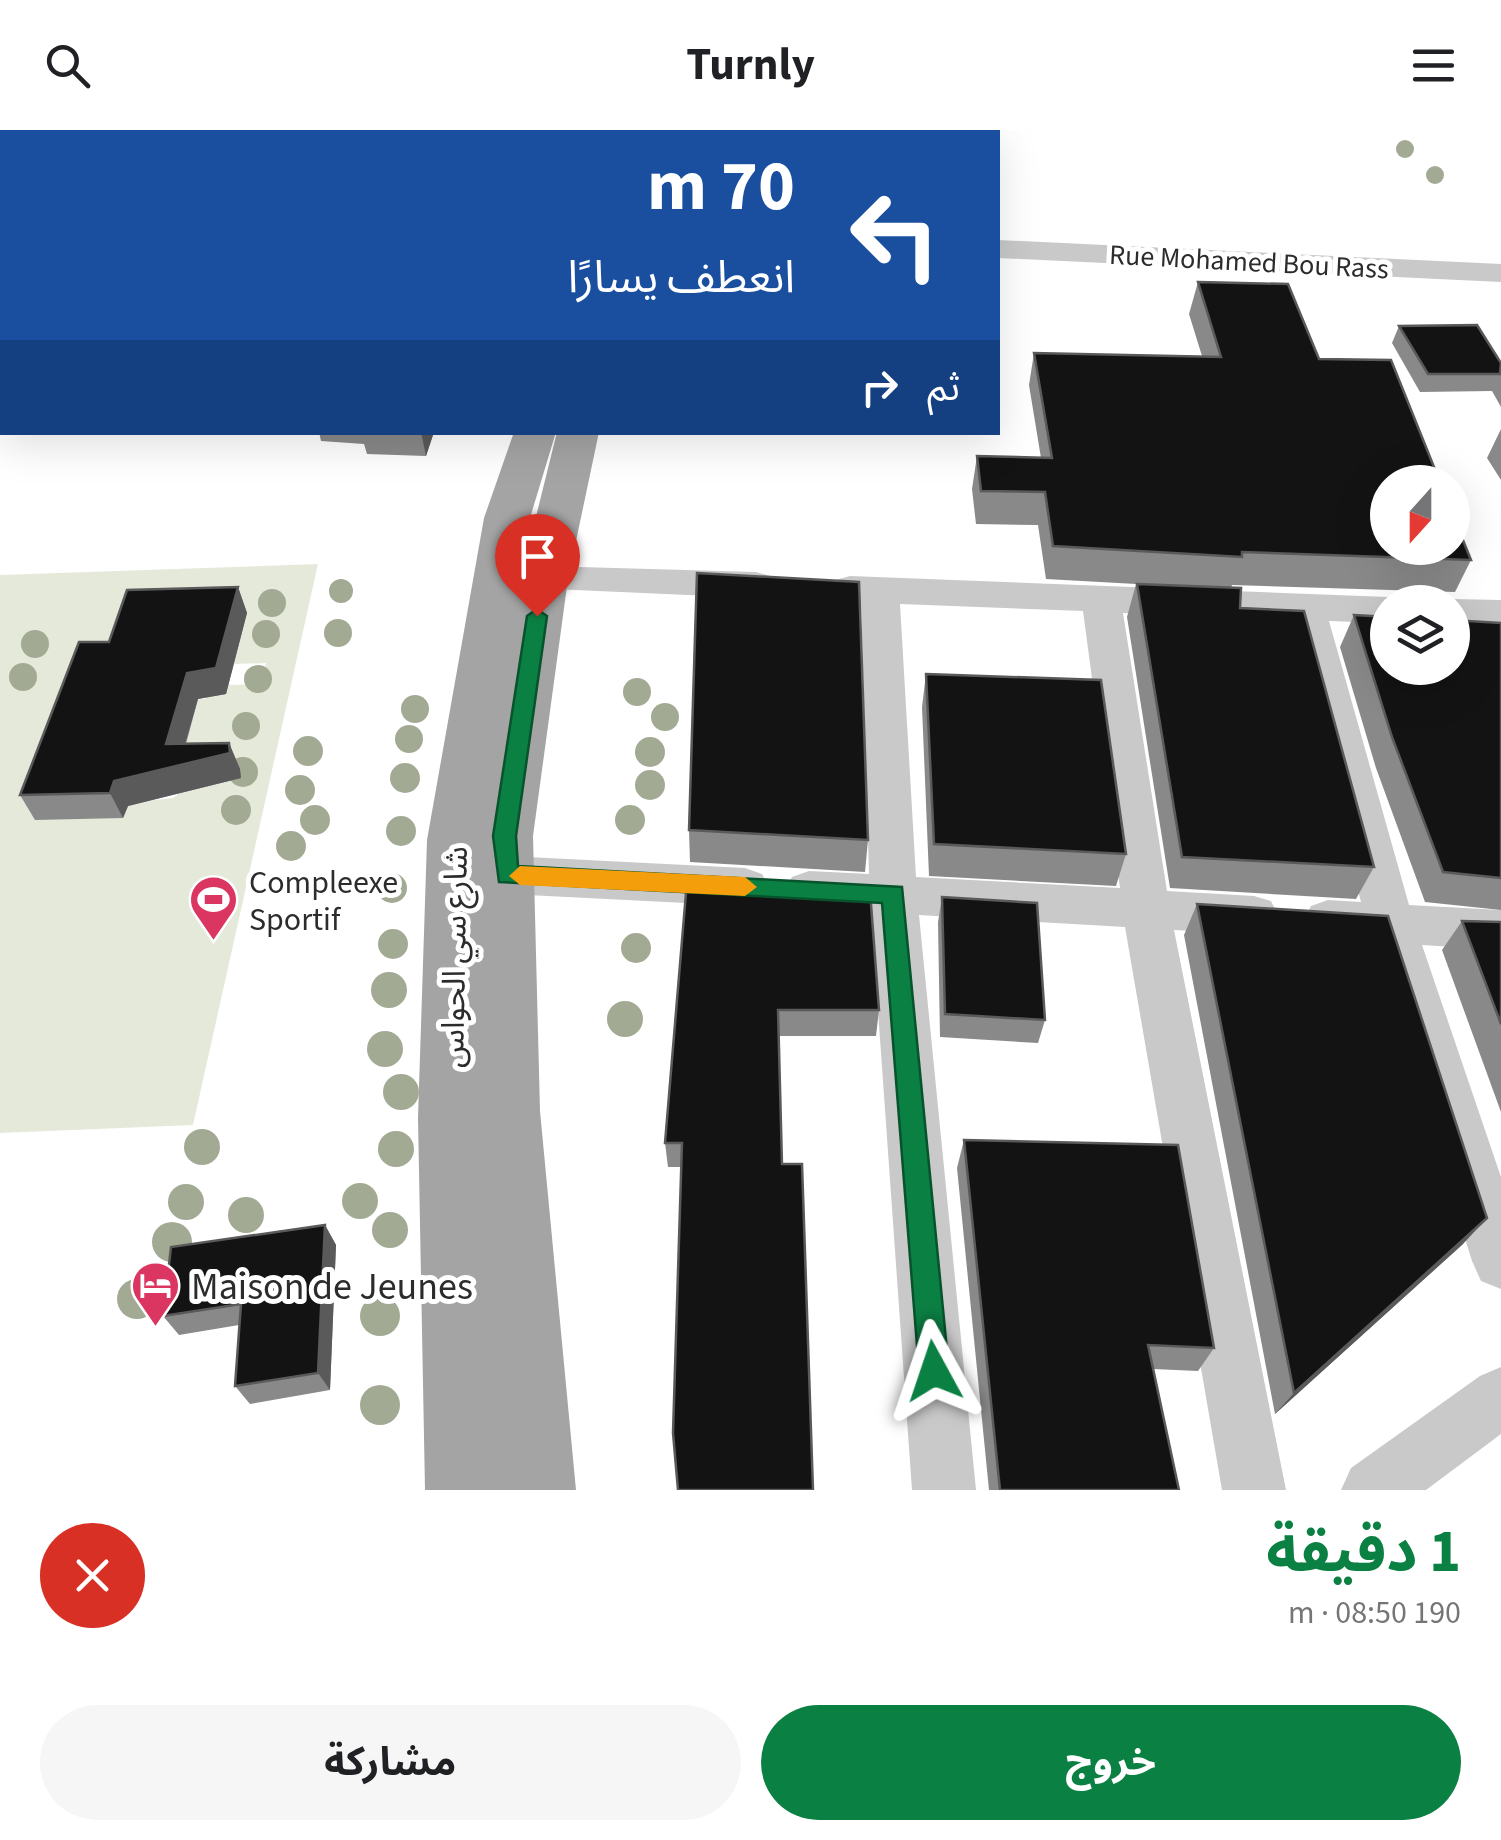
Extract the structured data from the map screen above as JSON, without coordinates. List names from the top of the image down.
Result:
{
  "streets": {
    "main road": ["شارع سي الحواس"],
    "street": ["Rue Mohamed Bou Rass"]
  },
  "places": {
    "sports": ["Compleexe Sportif"],
    "hotel": ["Maison de Jeunes"]
  },
  "north": "bottom",
  "page": {
    "header": "Turnly",
    "turn": ["70 m", "انعطف يسارًا"],
    "then": "ثم",
    "heading": ["1 دقيقة", "190 m · 08:50"],
    "buttons": ["خروج", "مشاركة"]
  }
}
